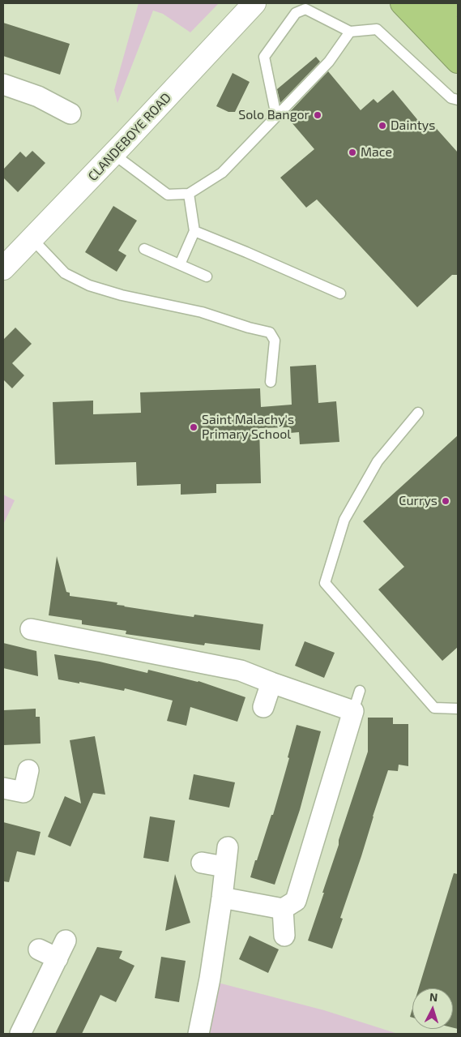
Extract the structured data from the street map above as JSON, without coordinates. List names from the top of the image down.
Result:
{
  "streets": {
    "street": ["CLANDEBOYE ROAD"]
  },
  "places": [
    "Solo Bangor",
    "Daintys",
    "Mace",
    "Saint Malachy's Primary School",
    "Currys"
  ],
  "north": "top"
}
